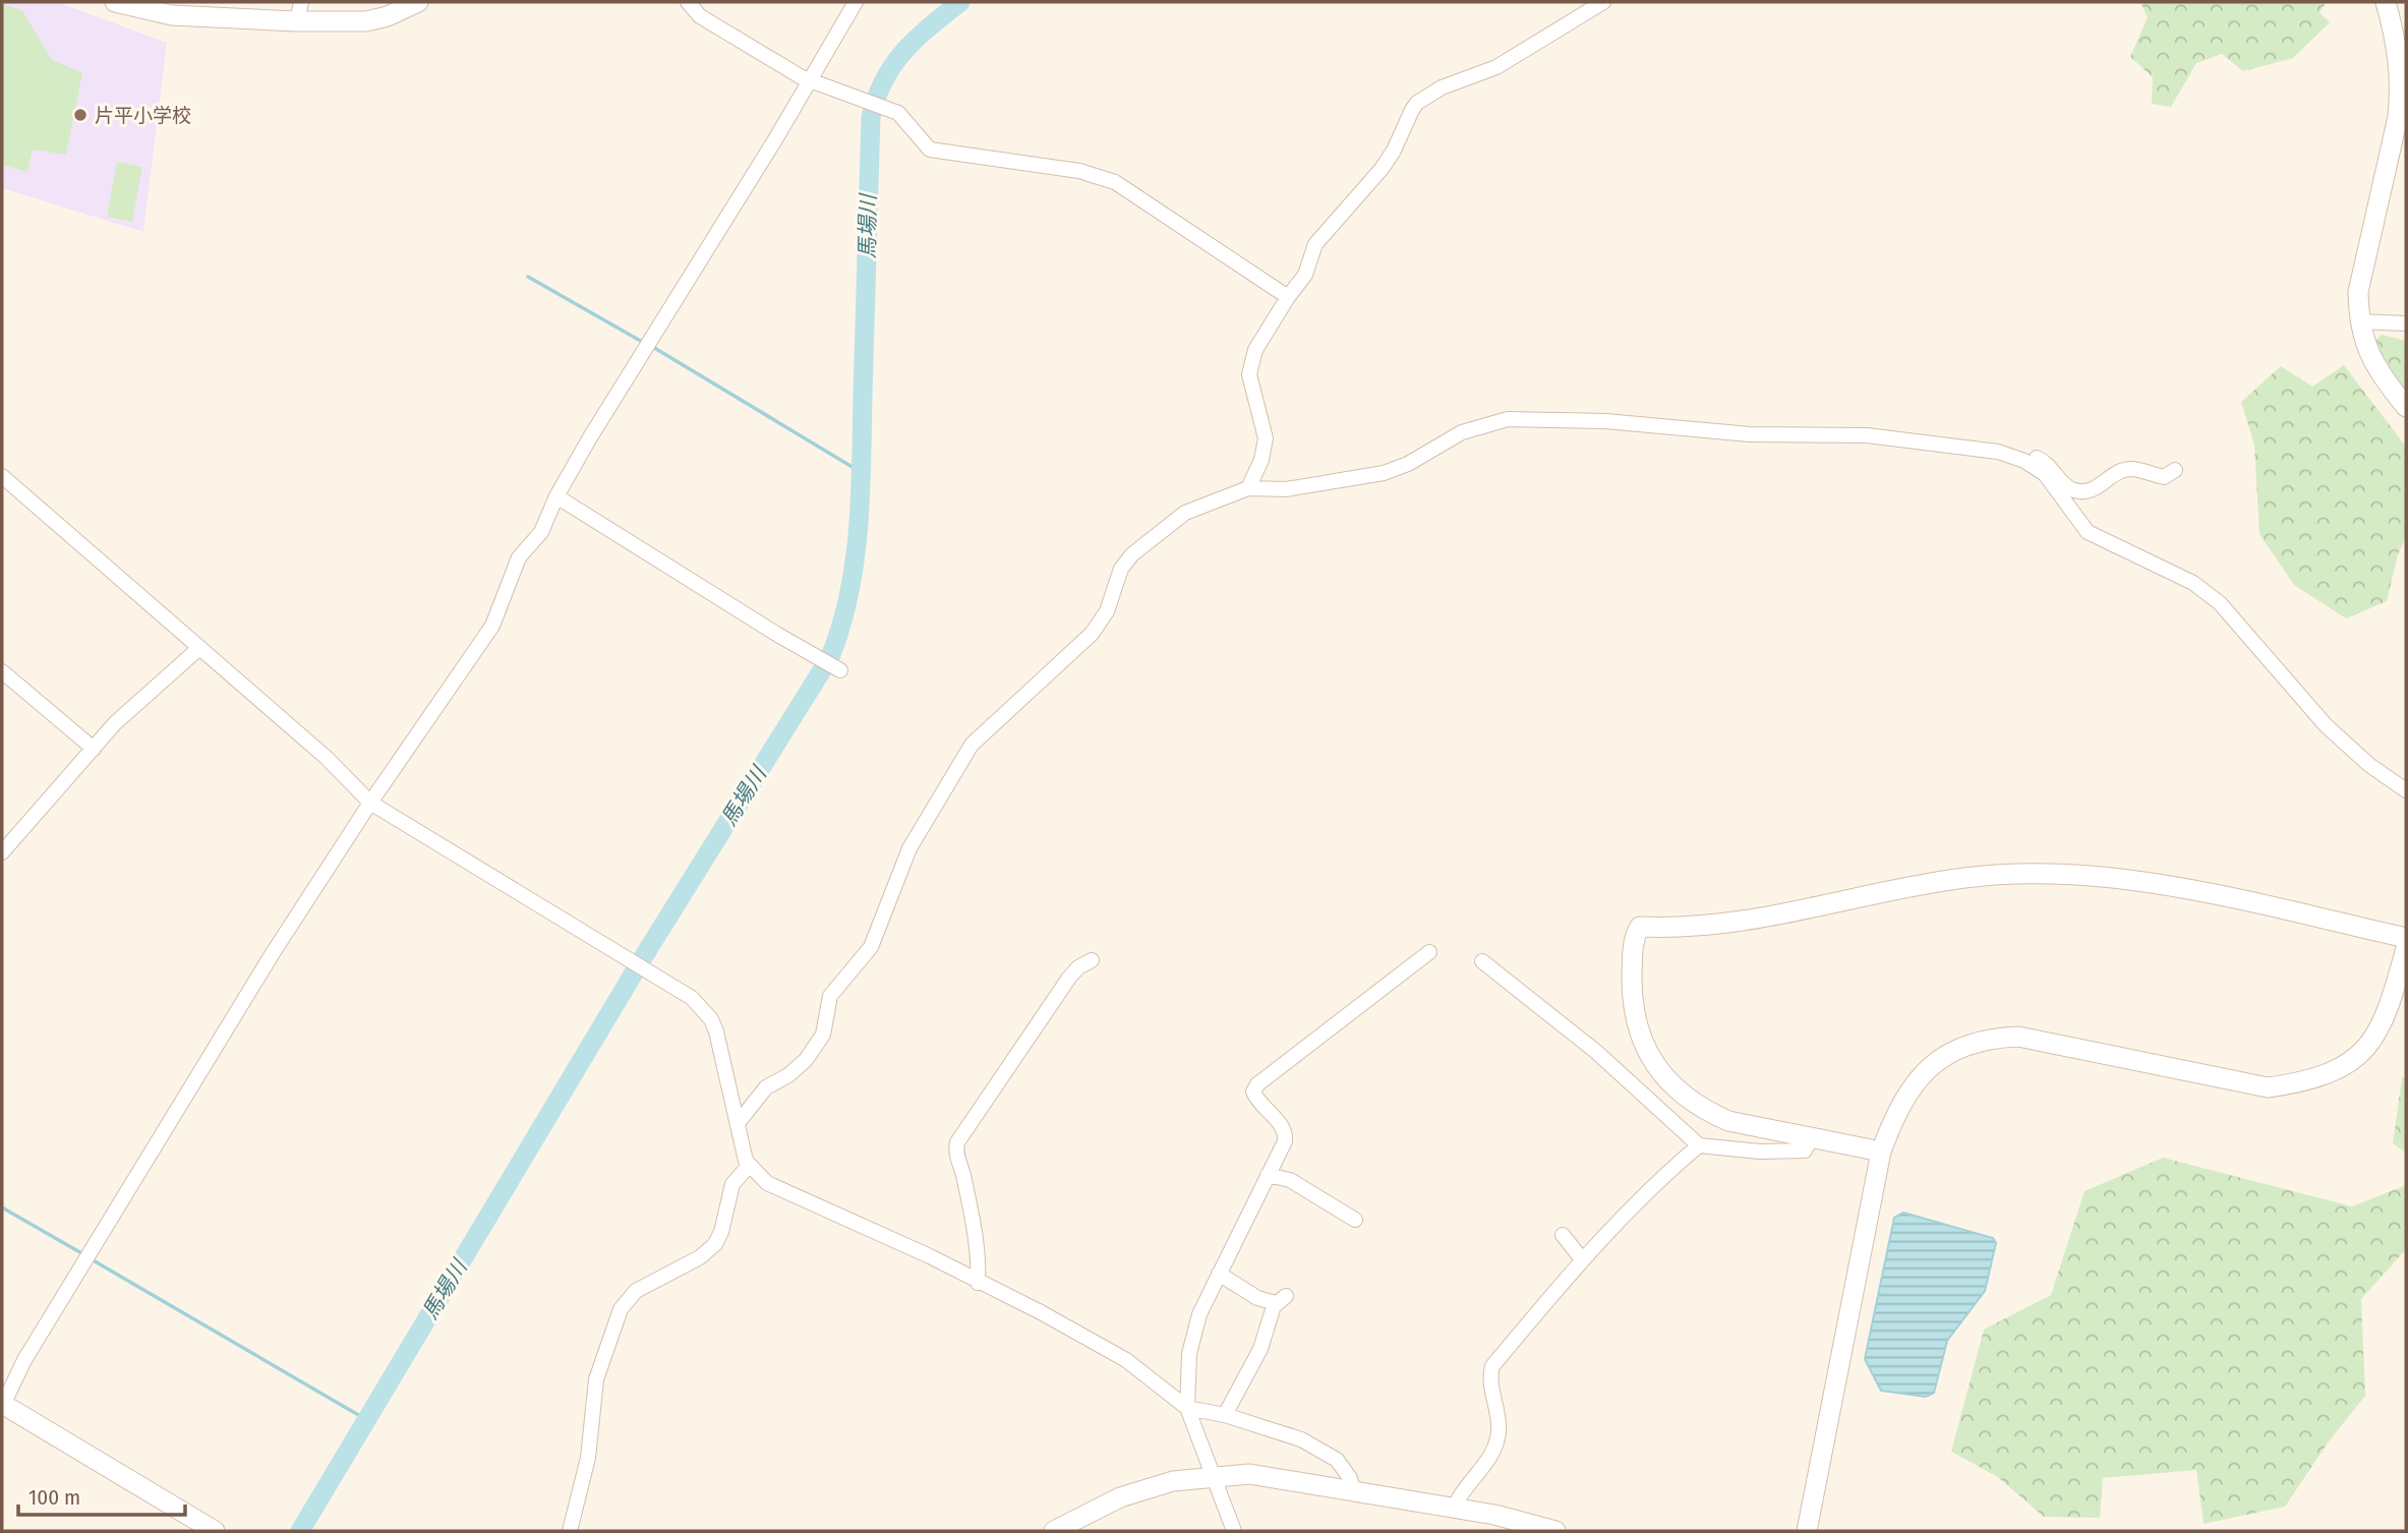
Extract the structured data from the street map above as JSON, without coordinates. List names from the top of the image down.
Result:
{
  "water": ["馬場川"],
  "places": ["片平小学校"],
  "scale_bar": "100 m"
}
